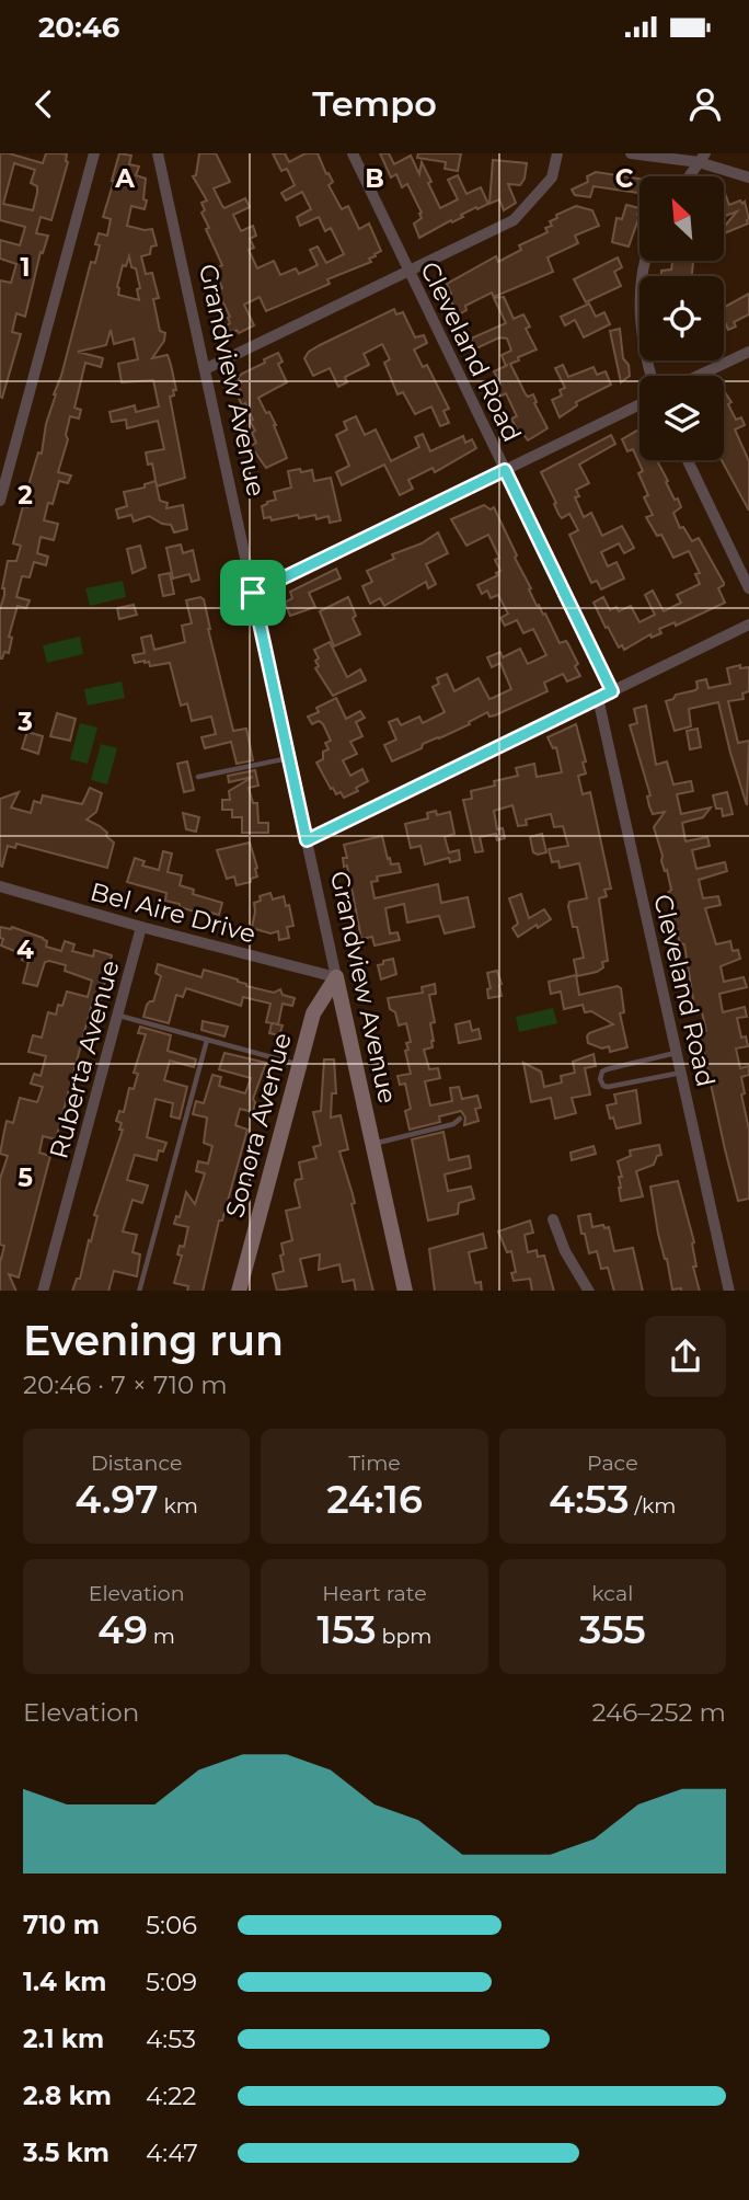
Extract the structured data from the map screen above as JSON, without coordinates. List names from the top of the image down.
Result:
{
  "streets": {
    "street": [
      "Cleveland Road",
      "Grandview Avenue",
      "Bel Aire Drive",
      "Ruberta Avenue",
      "Sonora Avenue"
    ]
  },
  "crossings": [
    ["Grandview Avenue", "Bel Aire Drive"],
    ["Grandview Avenue", "Sonora Avenue"],
    ["Bel Aire Drive", "Ruberta Avenue"],
    ["Bel Aire Drive", "Sonora Avenue"]
  ],
  "north": "top left",
  "page": {
    "status": "20:46",
    "header": "Tempo",
    "heading": ["Evening run", "20:46 · 7 × 710 m"],
    "stats": [
      ["Distance", "4.97 km"],
      ["Time", "24:16"],
      ["Pace", "4:53 /km"],
      ["Elevation", "49 m"],
      ["Heart rate", "153 bpm"],
      ["kcal", "355"]
    ],
    "chart": ["Elevation", "246–252 m"],
    "list": [
      {
        "name": "710 m",
        "note": "5:06"
      },
      {
        "name": "1.4 km",
        "note": "5:09"
      },
      {
        "name": "2.1 km",
        "note": "4:53"
      },
      {
        "name": "2.8 km",
        "note": "4:22"
      },
      {
        "name": "3.5 km",
        "note": "4:47"
      }
    ]
  },
  "grid": {
    "columns": ["A", "B", "C"],
    "rows": [
      "1",
      "2",
      "3",
      "4",
      "5"
    ]
  }
}
